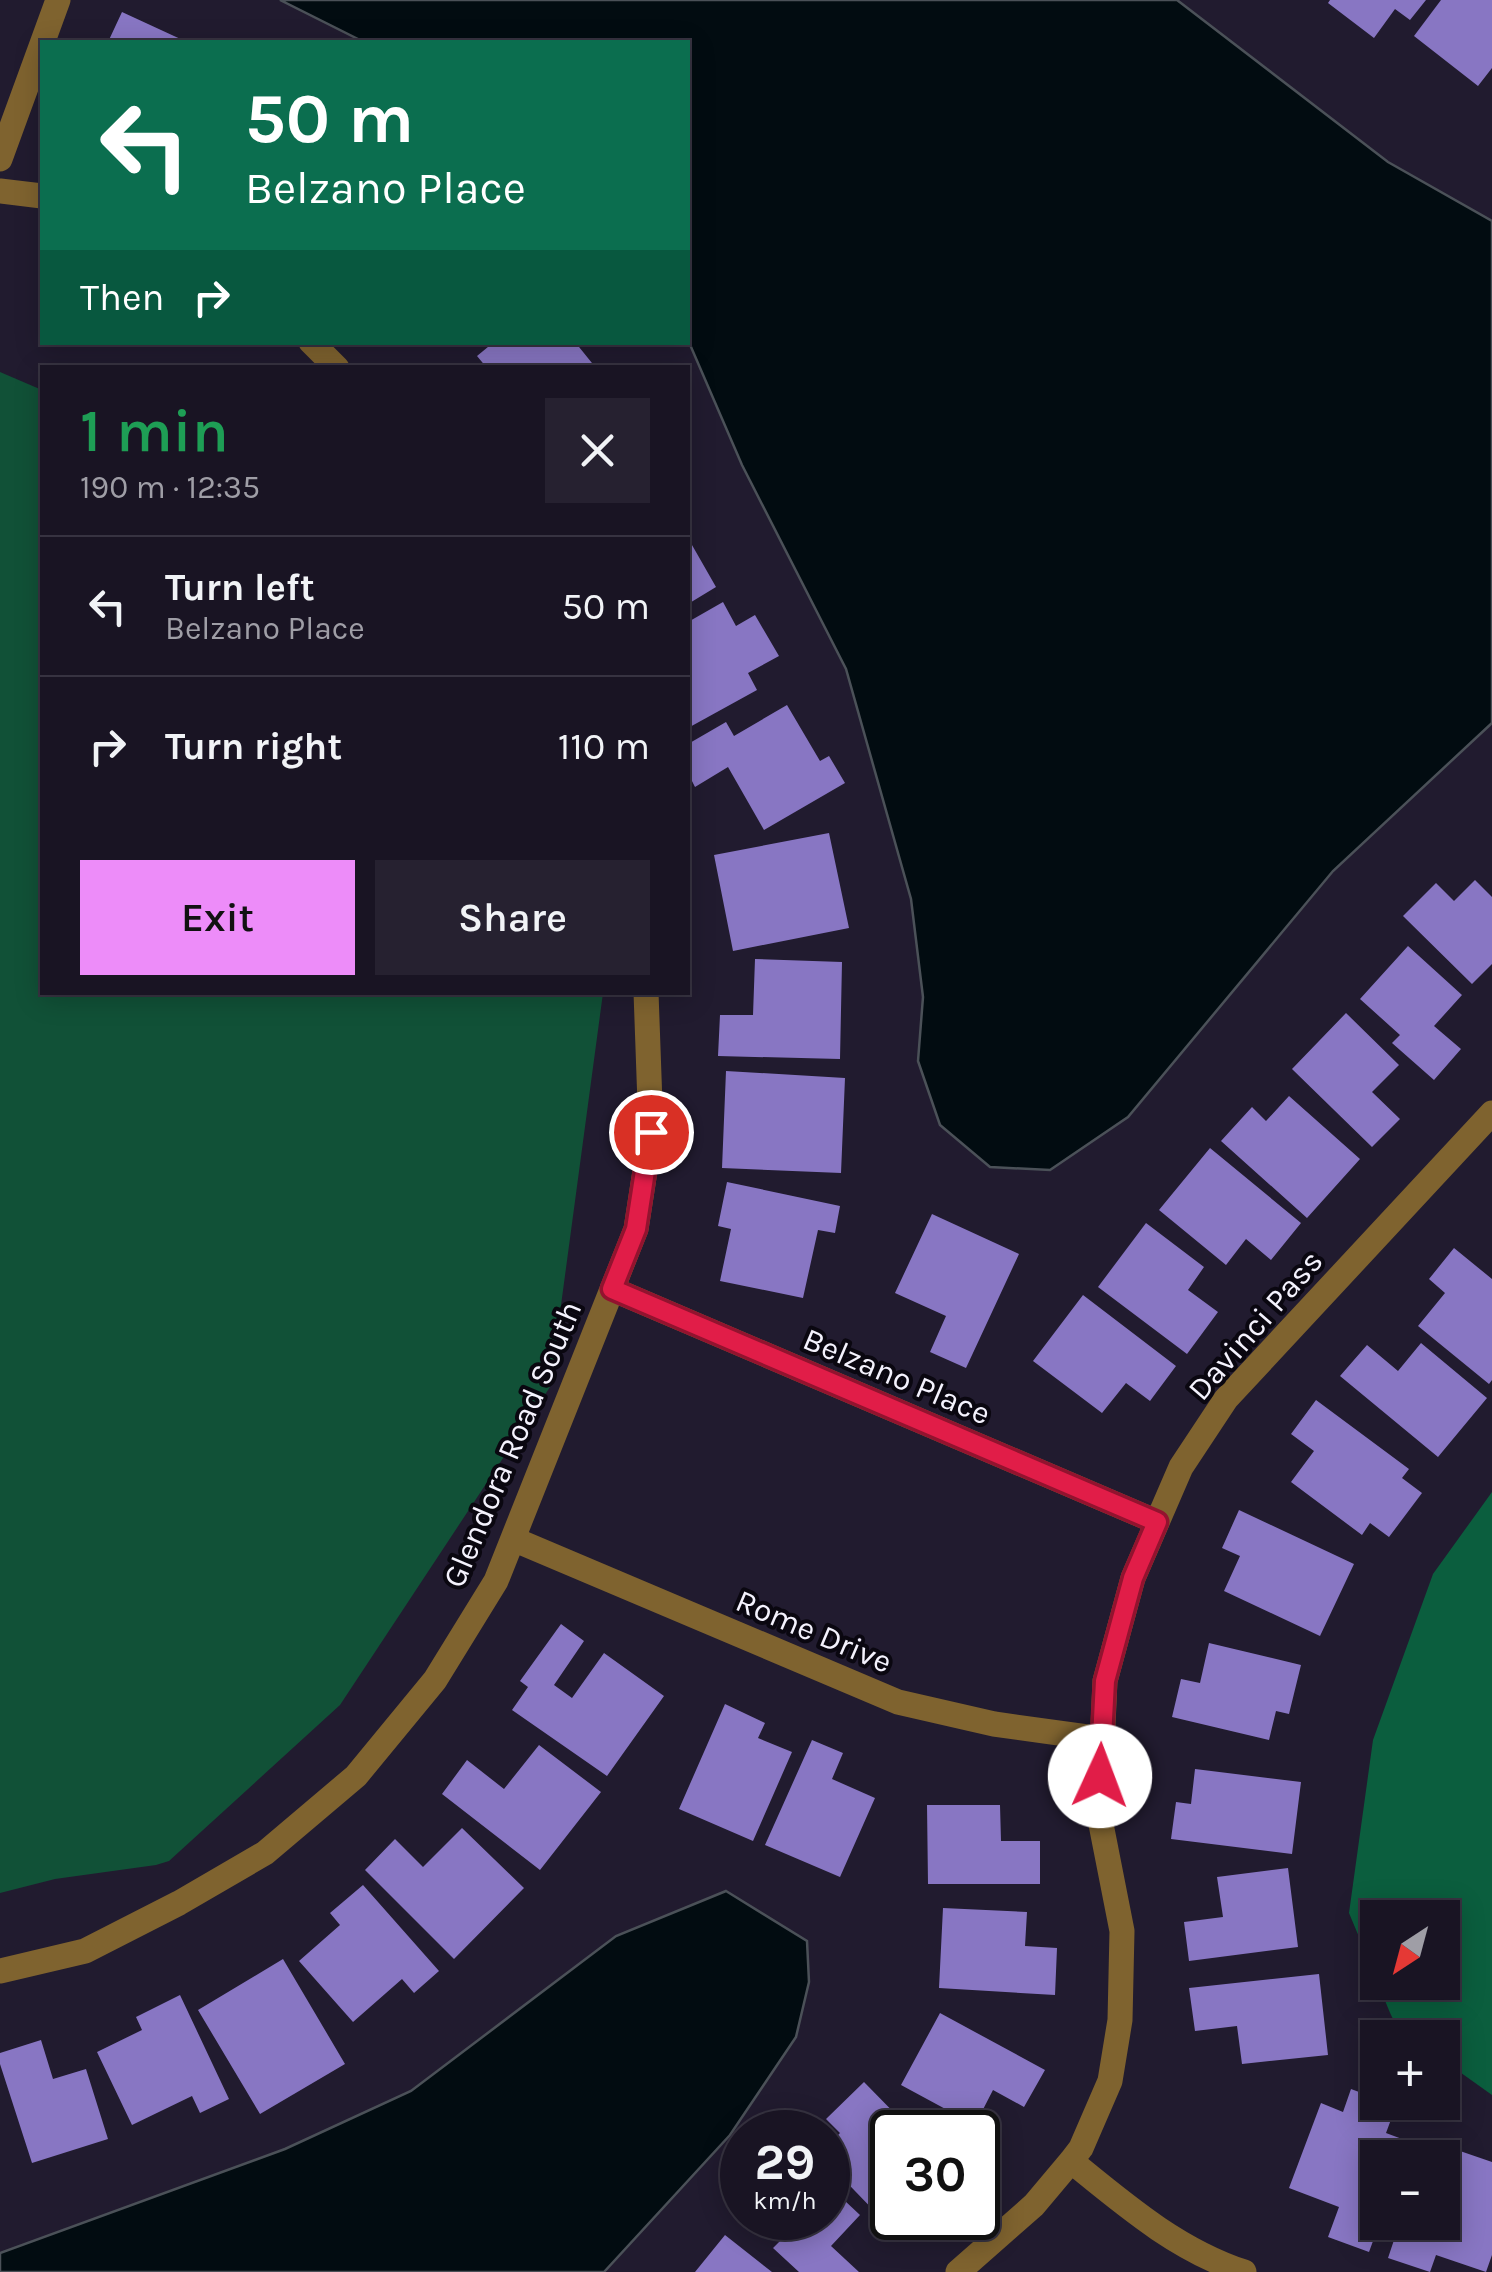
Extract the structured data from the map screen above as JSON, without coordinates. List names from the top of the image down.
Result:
{
  "streets": {
    "street": [
      "Davinci Pass",
      "Belzano Place",
      "Glendora Road South",
      "Rome Drive"
    ]
  },
  "crossings": [
    ["Davinci Pass", "Belzano Place"],
    ["Davinci Pass", "Rome Drive"],
    ["Belzano Place", "Glendora Road South"],
    ["Glendora Road South", "Rome Drive"]
  ],
  "north": "bottom left",
  "page": {
    "turn": ["50 m", "Belzano Place"],
    "then": "Then",
    "heading": ["1 min", "190 m · 12:35"],
    "list": [
      {
        "name": "Turn left",
        "note": "Belzano Place",
        "value": "50 m"
      },
      {
        "name": "Turn right",
        "value": "110 m"
      }
    ],
    "buttons": ["Exit", "Share"],
    "map_buttons": ["+", "−"],
    "speed": "29 km/h",
    "limit": "30"
  }
}
